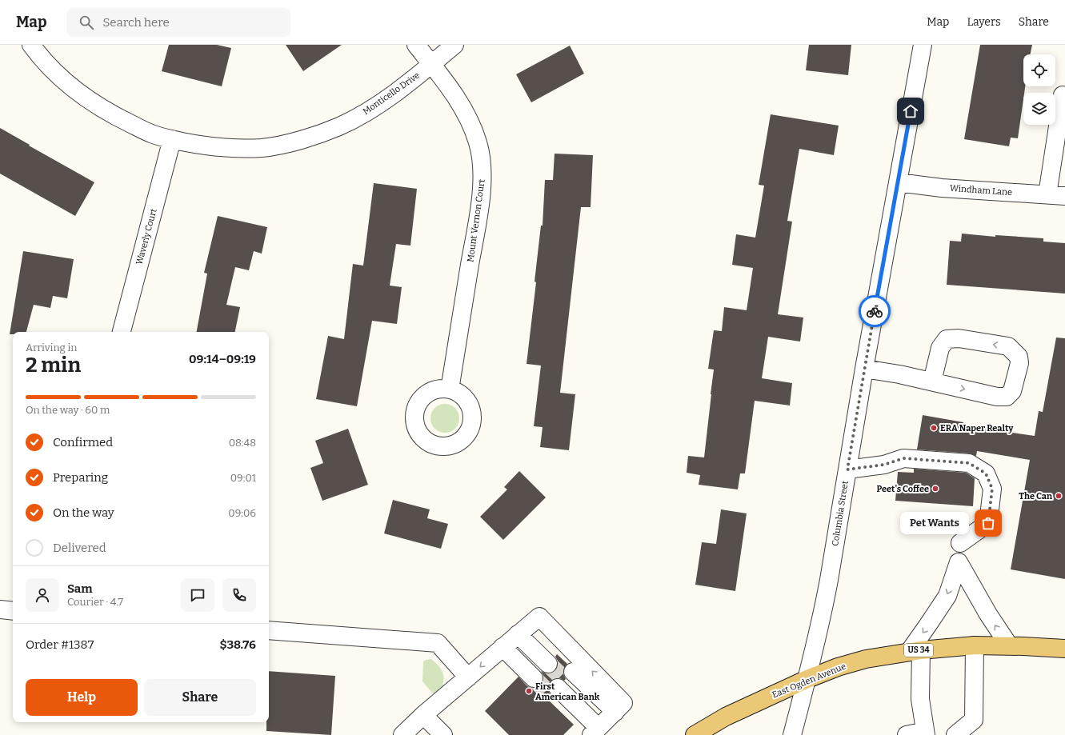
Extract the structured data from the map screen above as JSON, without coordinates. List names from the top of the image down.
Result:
{
  "streets": {
    "main road": ["US 34", "East Ogden Avenue"],
    "street": [
      "Monticello Drive",
      "Windham Lane",
      "Mount Vernon Court",
      "Waverly Court",
      "Columbia Street"
    ]
  },
  "crossings": [
    ["Monticello Drive", "Mount Vernon Court"],
    ["Monticello Drive", "Waverly Court"],
    ["Windham Lane", "Columbia Street"],
    ["Columbia Street", "East Ogden Avenue"]
  ],
  "places": [
    "ERA Naper Realty",
    "Peet's Coffee",
    "The Can",
    "Pet Wants",
    "First American Bank"
  ],
  "page": {
    "header": "Map",
    "search": "Search here",
    "nav": ["Map", "Layers", "Share"],
    "heading": ["2 min", "Arriving in", "09:14–09:19"],
    "panel": [
      "Sam",
      "Courier · 4.7",
      "Order #1387",
      "$38.76"
    ],
    "bar": "On the way · 60 m",
    "list": [
      ["Confirmed", "08:48"],
      ["Preparing", "09:01"],
      ["On the way", "09:06"],
      "Delivered"
    ],
    "bubble": "Pet Wants",
    "buttons": ["Help", "Share"]
  }
}
